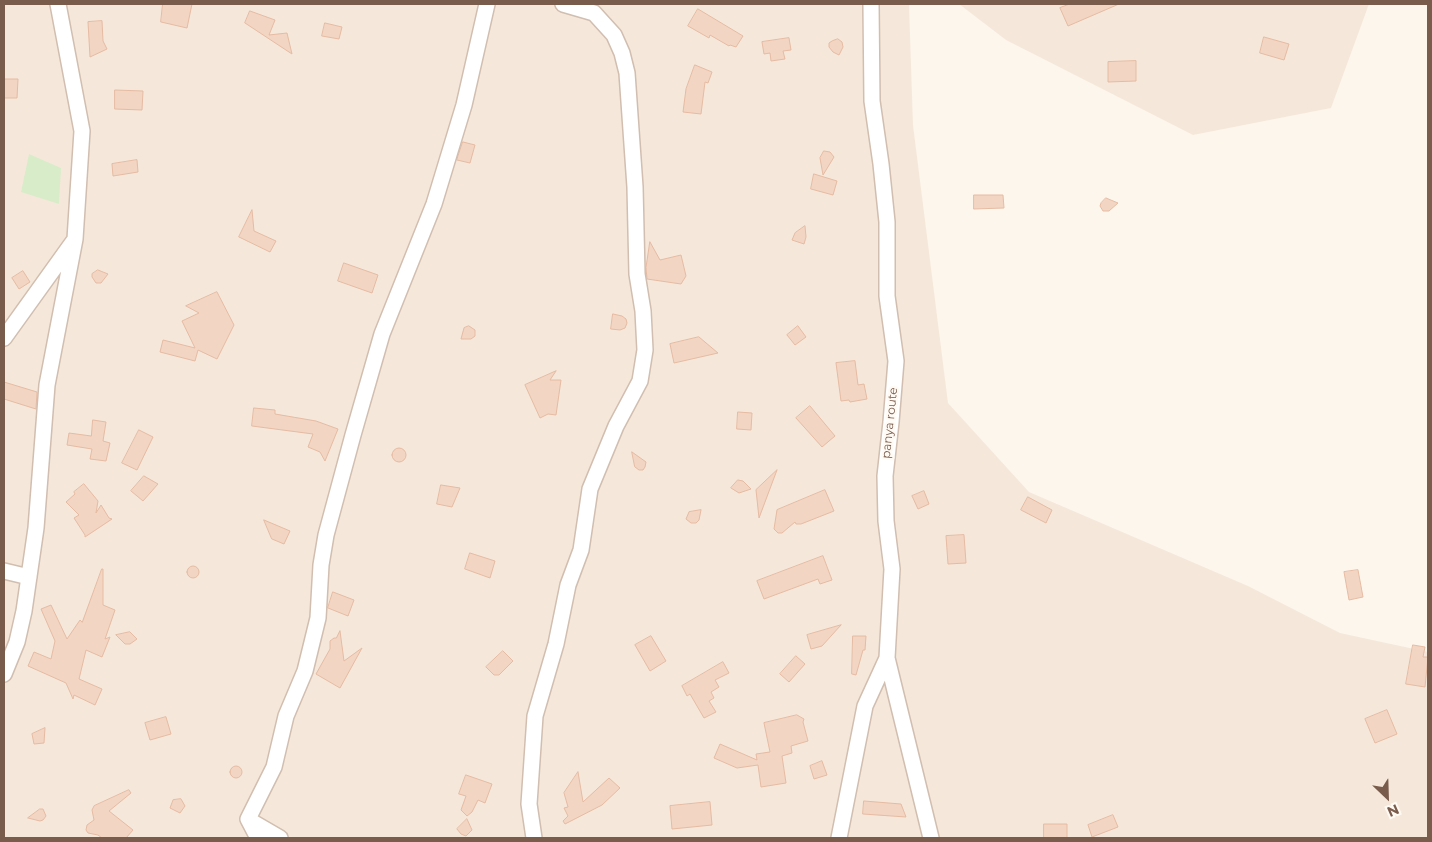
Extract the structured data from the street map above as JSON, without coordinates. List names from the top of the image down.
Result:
{
  "streets": {
    "street": ["panya route"]
  },
  "north": "bottom right"
}
